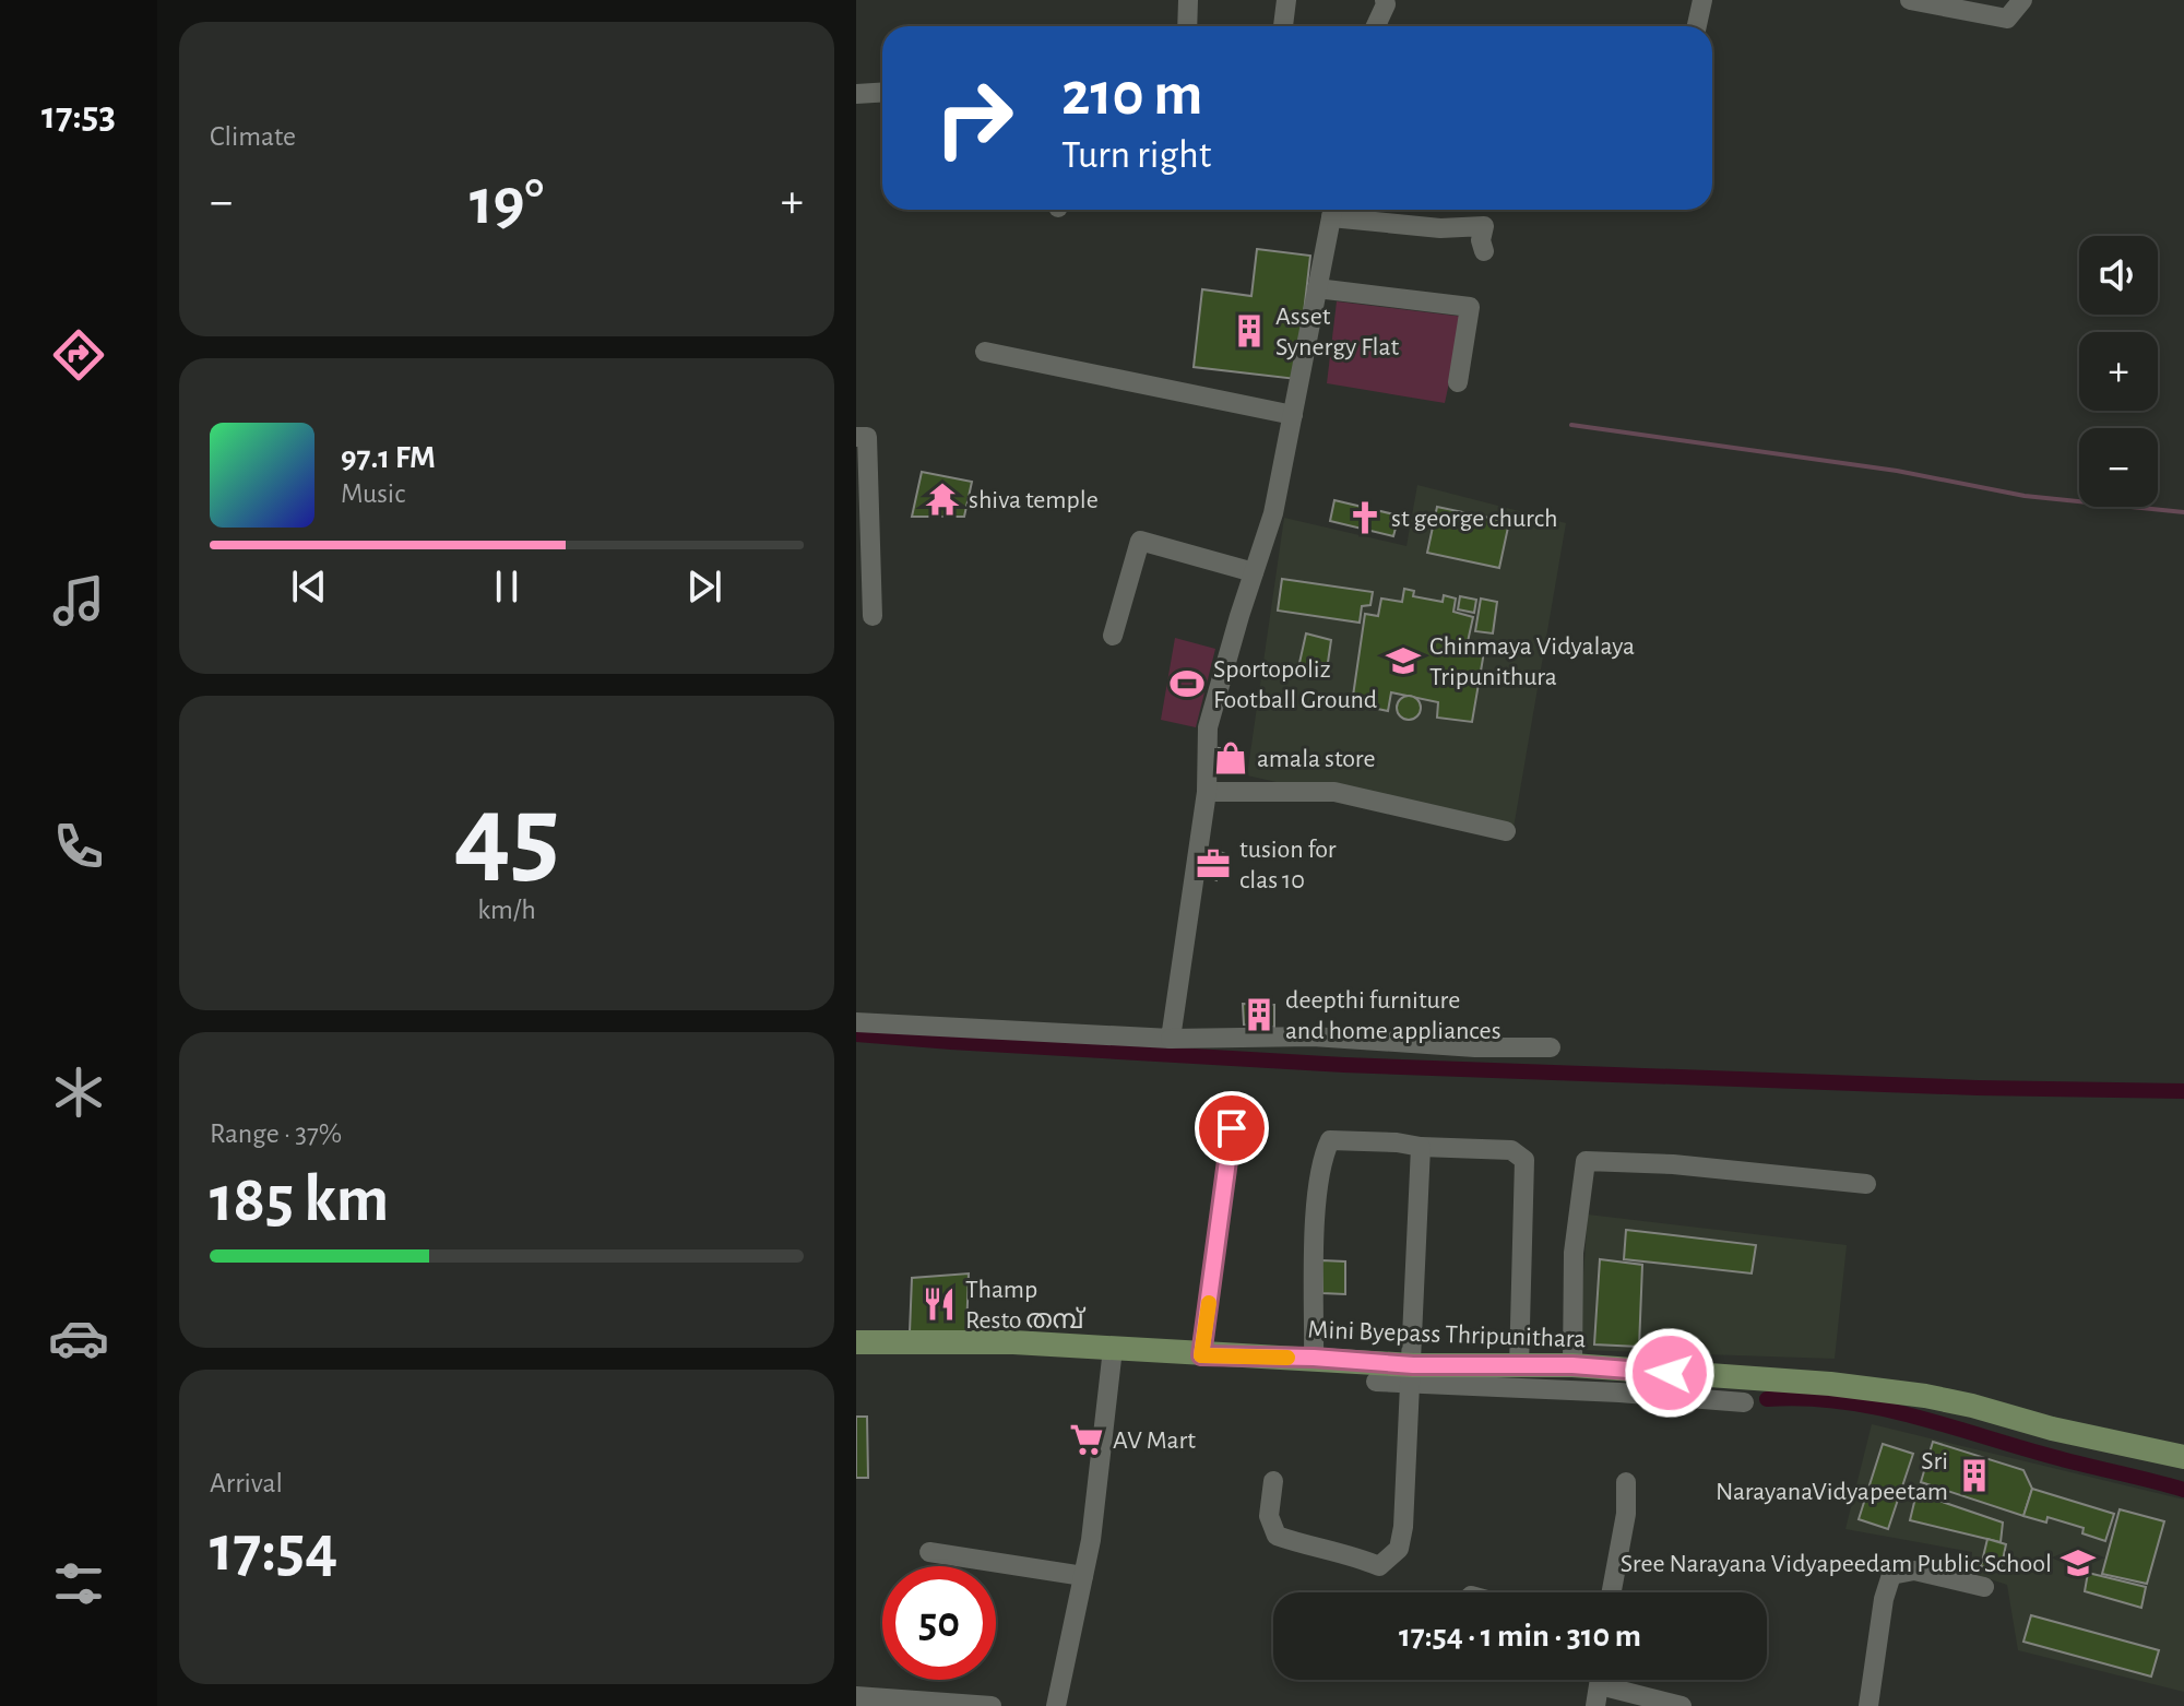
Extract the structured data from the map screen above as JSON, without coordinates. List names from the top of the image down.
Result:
{
  "streets": {
    "main road": ["Mini Byepass Thripunithara"]
  },
  "places": {
    "building": ["Asset Synergy Flat", "deepthi furniture and home appliances", "Sri NarayanaVidyapeetam"],
    "temple": ["shiva temple"],
    "church": ["st george church"],
    "school or university": ["Chinmaya Vidyalaya Tripunithura", "Sree Narayana Vidyapeedam Public School"],
    "sports": ["Sportopoliz Football Ground"],
    "shop": ["amala store"],
    "office": ["tusion for clas 10"],
    "restaurant": ["Thamp Resto തമ്പ്"],
    "supermarket": ["AV Mart"]
  },
  "page": {
    "tabs": "17:53",
    "tile": [
      "Climate",
      ["45", "km/h"],
      ["Range · 37%", "185 km"],
      ["Arrival", "17:54"]
    ],
    "turn": ["210 m", "Turn right"],
    "heat": ["−", "19°", "+"],
    "map_buttons": ["+", "−"],
    "song": ["97.1 FM", "Music"],
    "limit": "50",
    "trip": "17:54 · 1 min · 310 m"
  }
}
